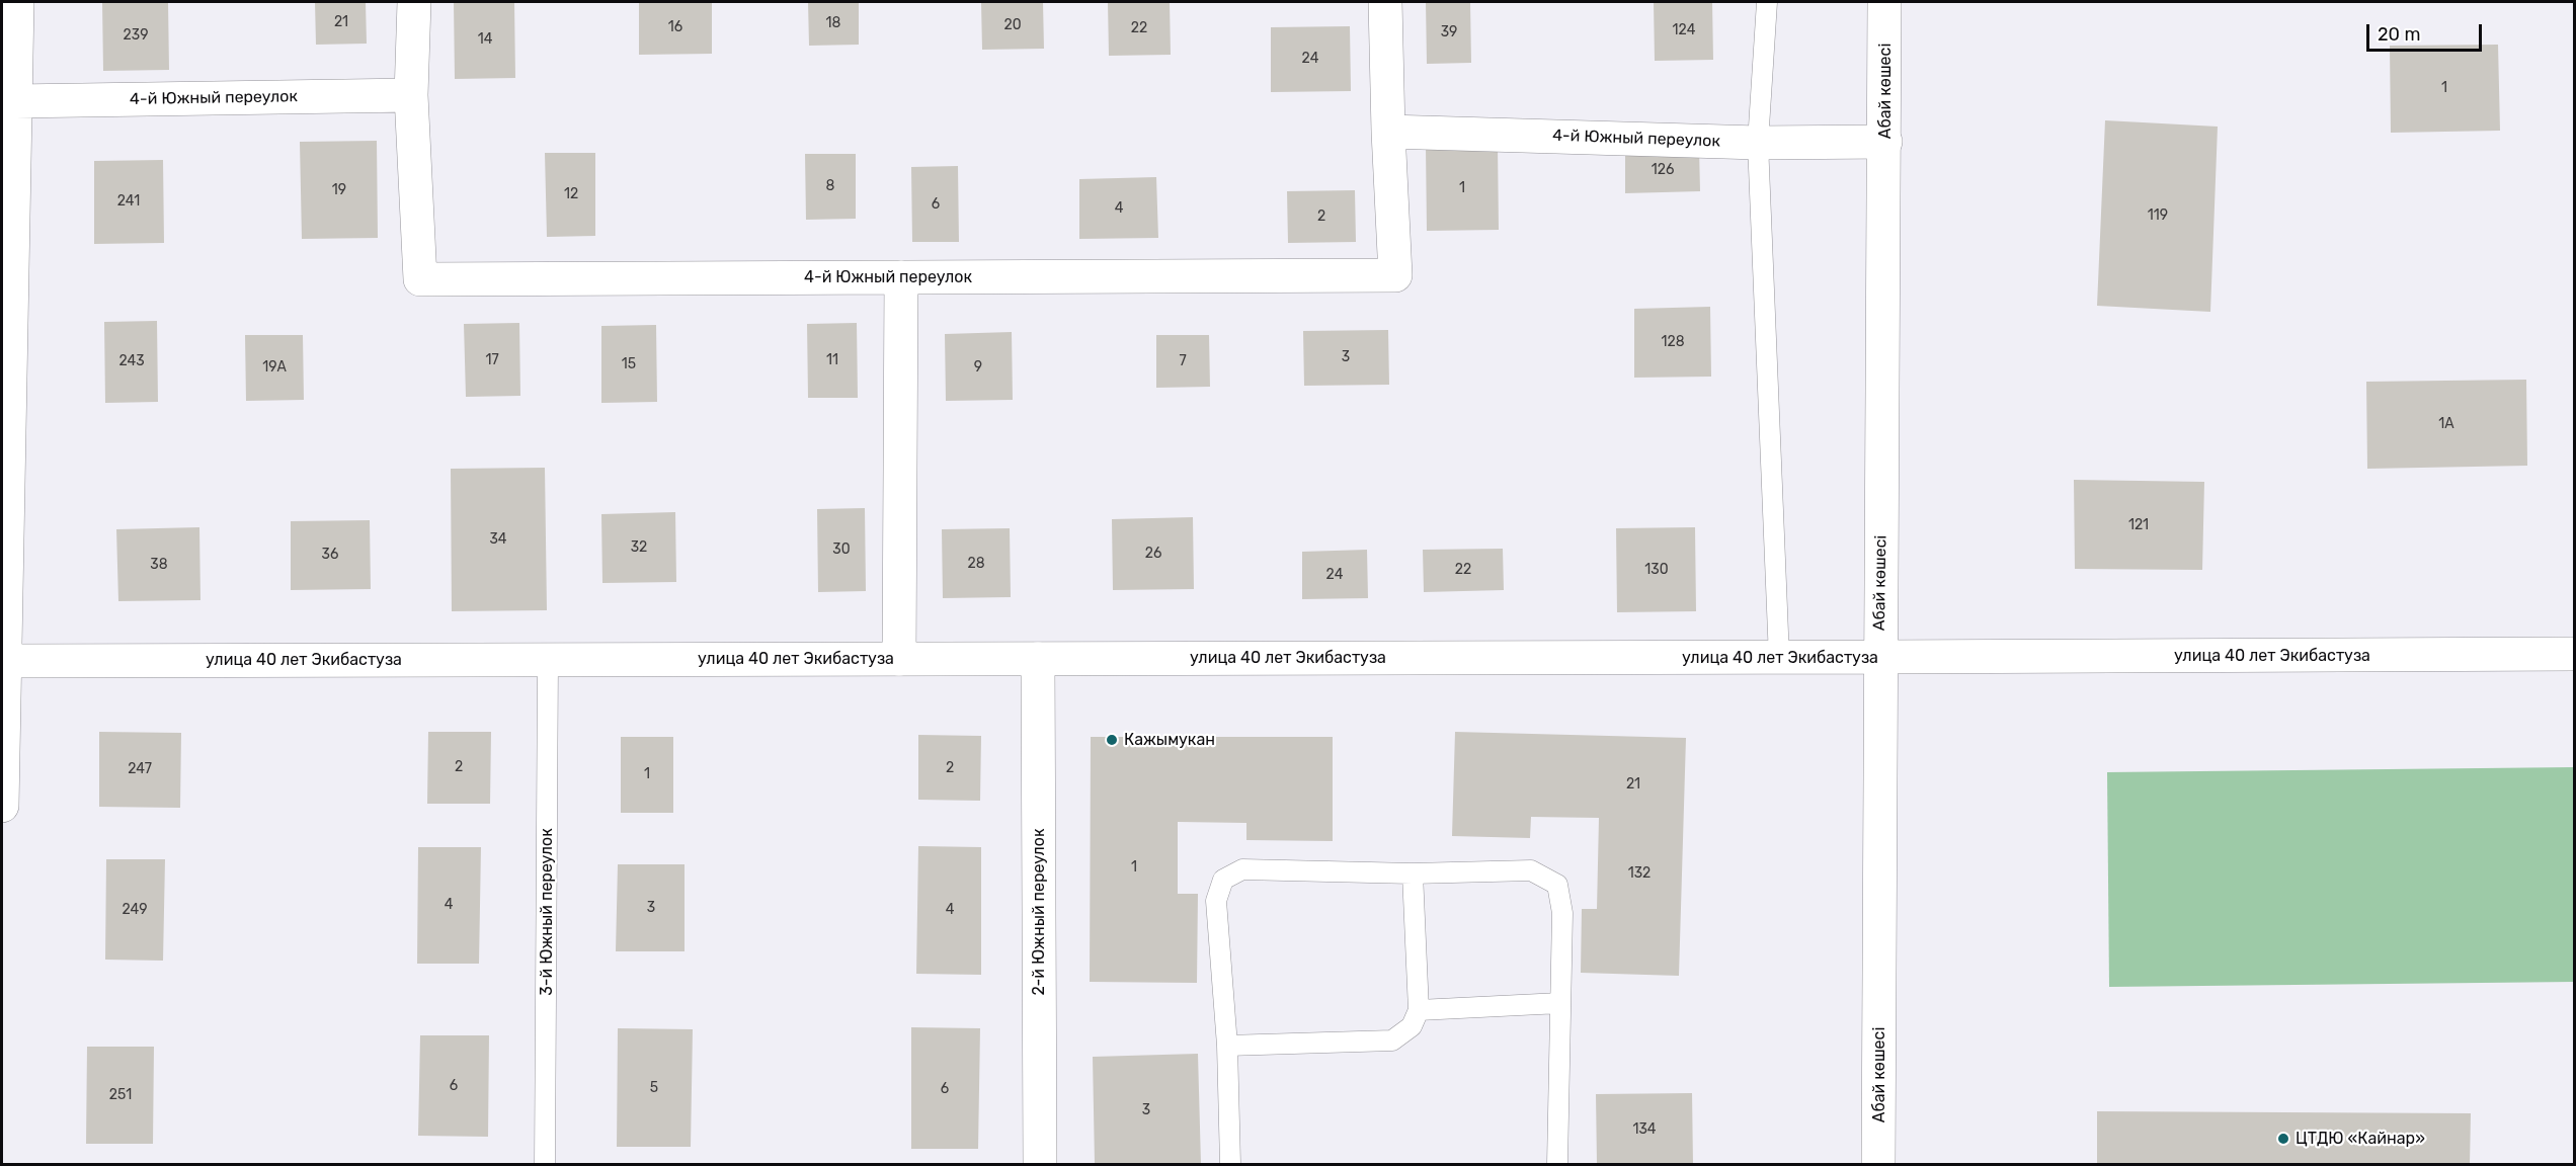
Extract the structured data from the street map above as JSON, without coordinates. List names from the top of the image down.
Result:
{
  "streets": {
    "street": [
      "Абай көшесі",
      "4-й Южный переулок",
      "улица 40 лет Экибастуза",
      "2-й Южный переулок"
    ],
    "lane": ["3-й Южный переулок"]
  },
  "crossings": [
    ["Абай көшесі", "4-й Южный переулок"],
    ["Абай көшесі", "улица 40 лет Экибастуза"],
    ["улица 40 лет Экибастуза", "3-й Южный переулок"],
    ["улица 40 лет Экибастуза", "2-й Южный переулок"]
  ],
  "places": ["Кажымукан", "ЦТДЮ «Кайнар»"],
  "house_numbers": [
    "21",
    "18",
    "20",
    "16",
    "22",
    "124",
    "39",
    "239",
    "14",
    "24",
    "1",
    "126",
    "8",
    "1",
    "19",
    "12",
    "241",
    "6",
    "4",
    "119",
    "2",
    "128",
    "3",
    "17",
    "11",
    "243",
    "7",
    "15",
    "19А",
    "9",
    "1А",
    "121",
    "34",
    "32",
    "30",
    "26",
    "36",
    "28",
    "38",
    "22",
    "130",
    "24",
    "2",
    "2",
    "247",
    "1",
    "21",
    "1",
    "132",
    "4",
    "3",
    "249",
    "4",
    "6",
    "5",
    "6",
    "251",
    "3",
    "134"
  ],
  "scale_bar": "20 m"
}
